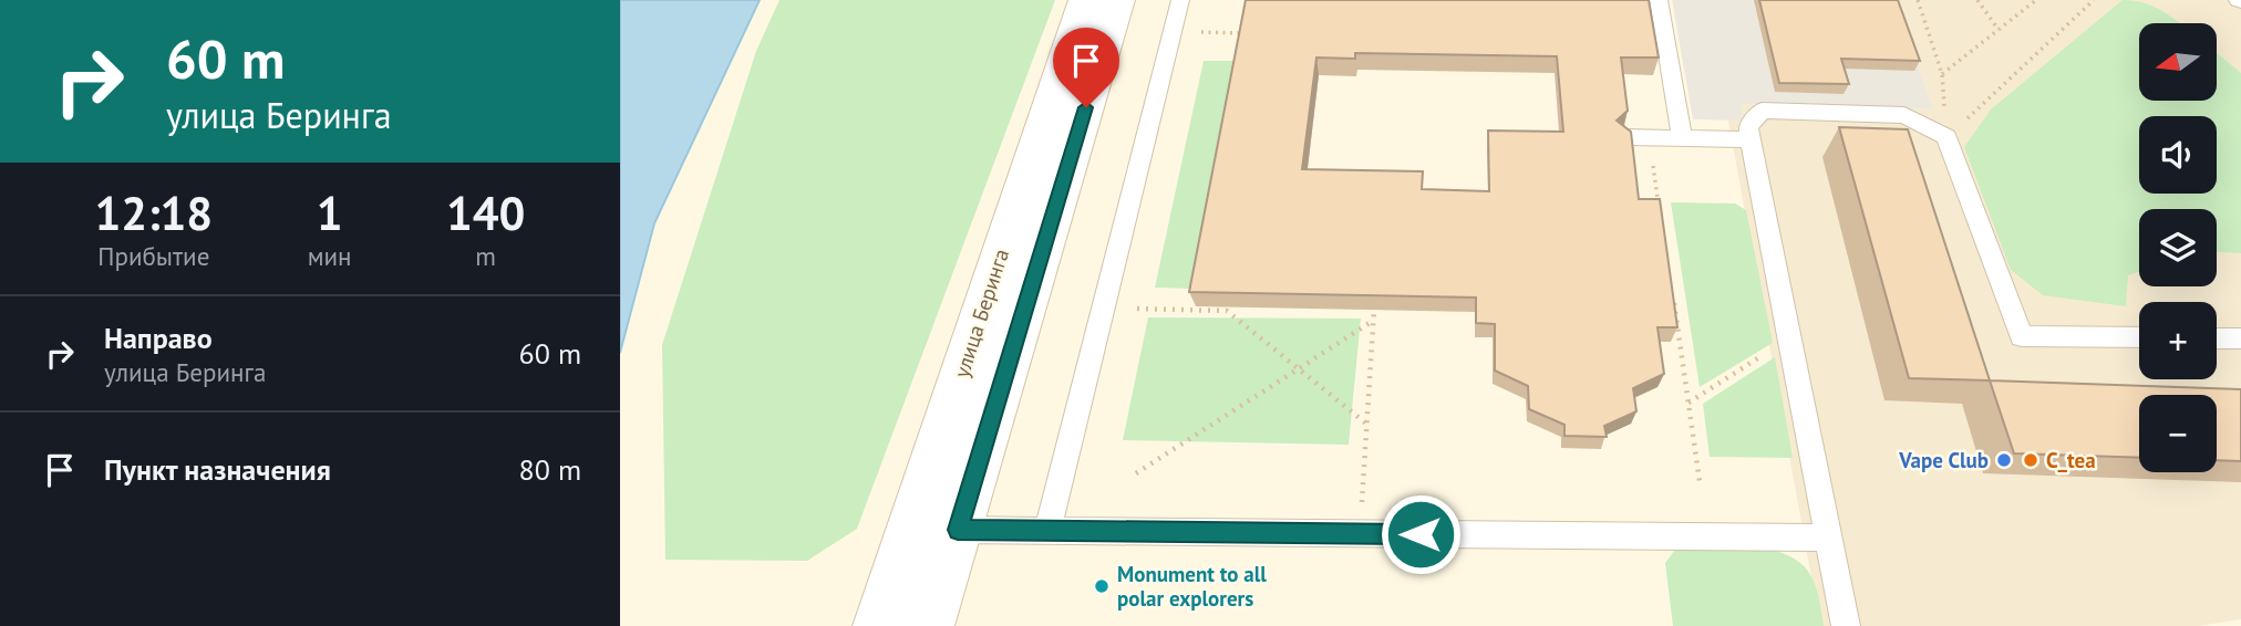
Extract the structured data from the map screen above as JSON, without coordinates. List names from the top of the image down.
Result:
{
  "streets": {
    "street": ["улица Беринга"]
  },
  "places": ["Vape Club", "C_tea", "Monument to all polar explorers"],
  "north": "left",
  "page": {
    "turn": ["60 m", "улица Беринга"],
    "map_buttons": ["+", "−"],
    "eta": [
      "12:18",
      "Прибытие",
      "1",
      "мин",
      "140",
      "m"
    ],
    "list": [
      {
        "name": "Направо",
        "note": "улица Беринга",
        "value": "60 m"
      },
      {
        "name": "Пункт назначения",
        "value": "80 m"
      }
    ]
  }
}
